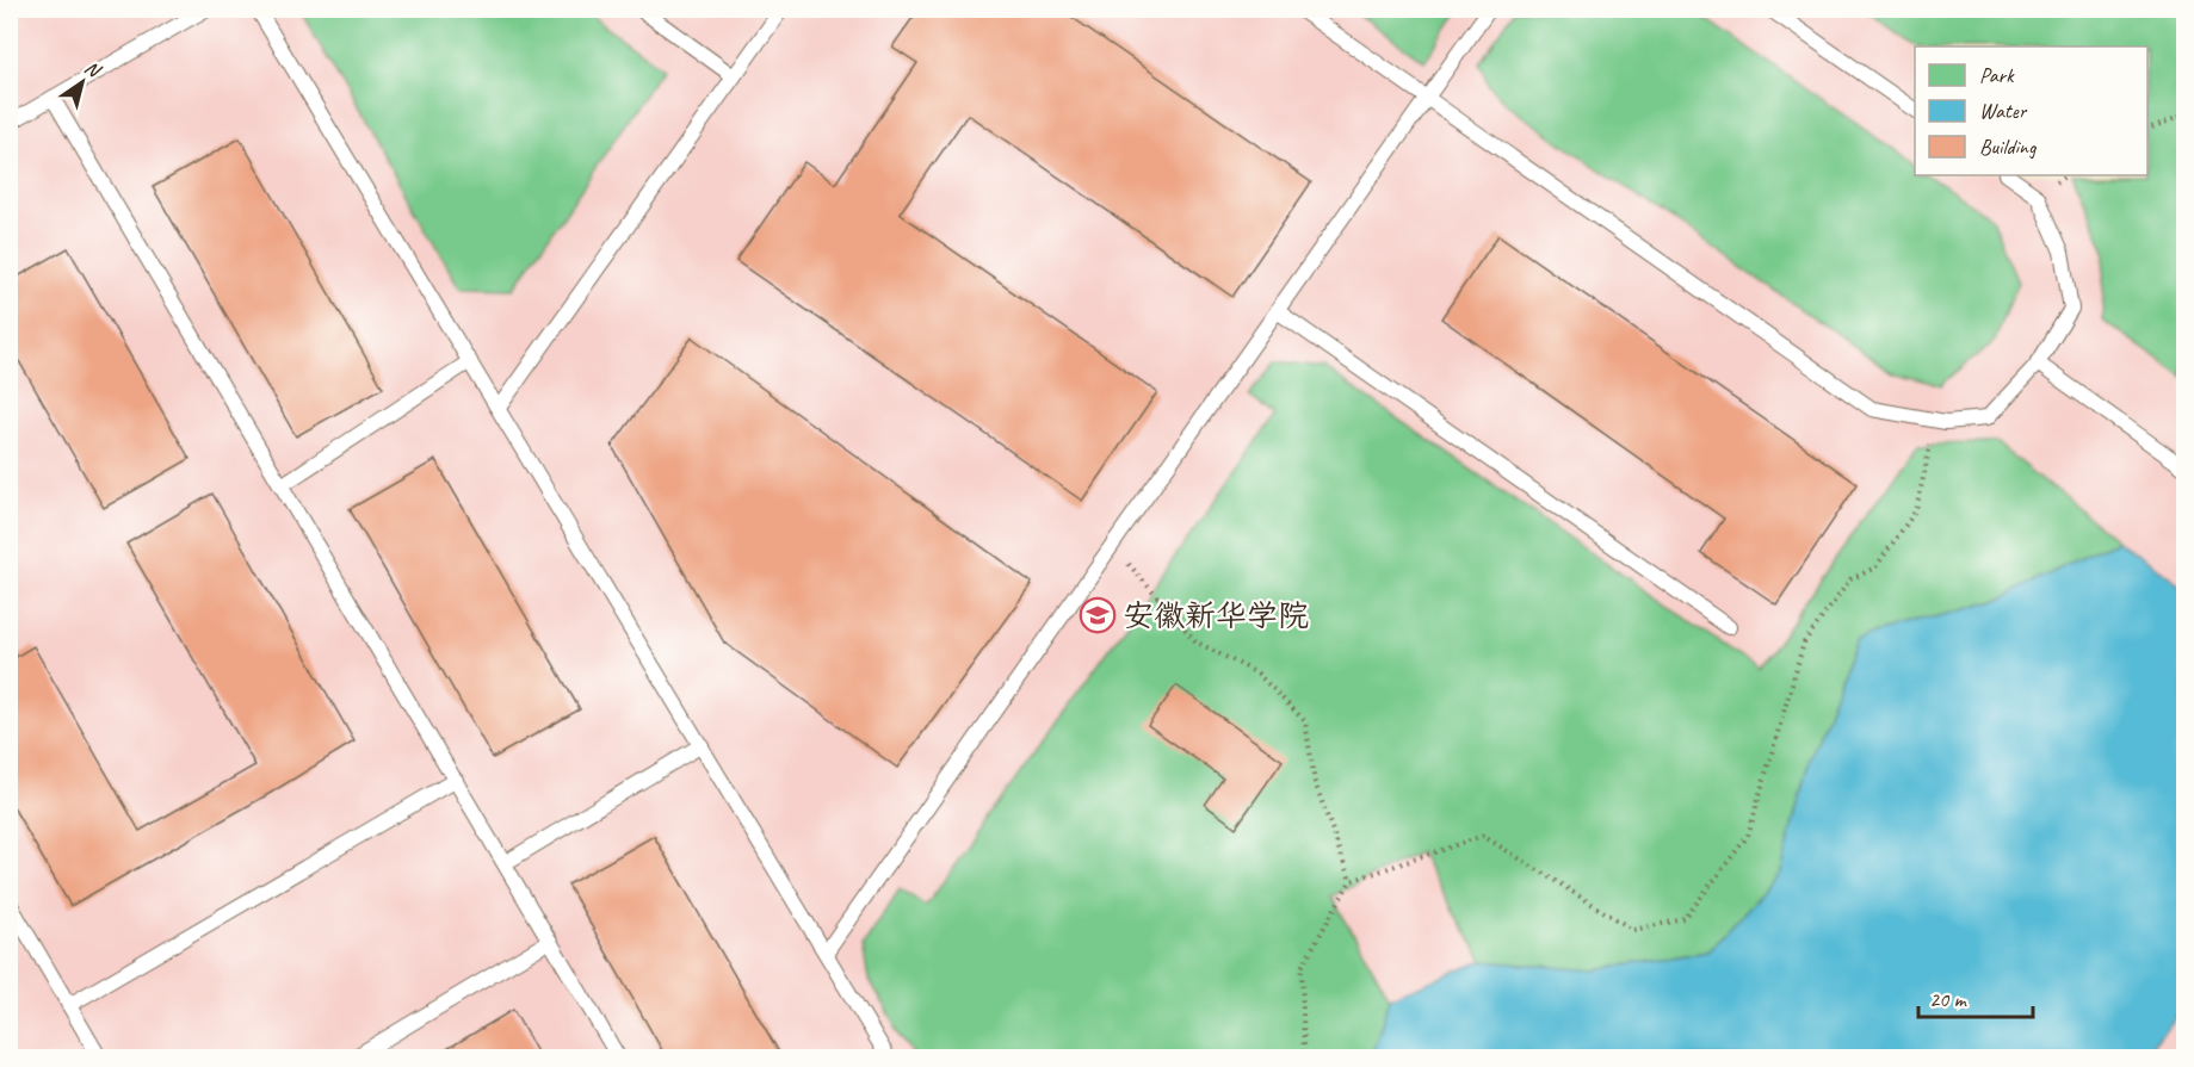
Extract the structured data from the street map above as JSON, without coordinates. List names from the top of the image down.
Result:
{
  "places": {
    "school or university": ["安徽新华学院"]
  },
  "legend": ["Park", "Water", "Building"],
  "scale_bar": "20 m",
  "north": "top right"
}
